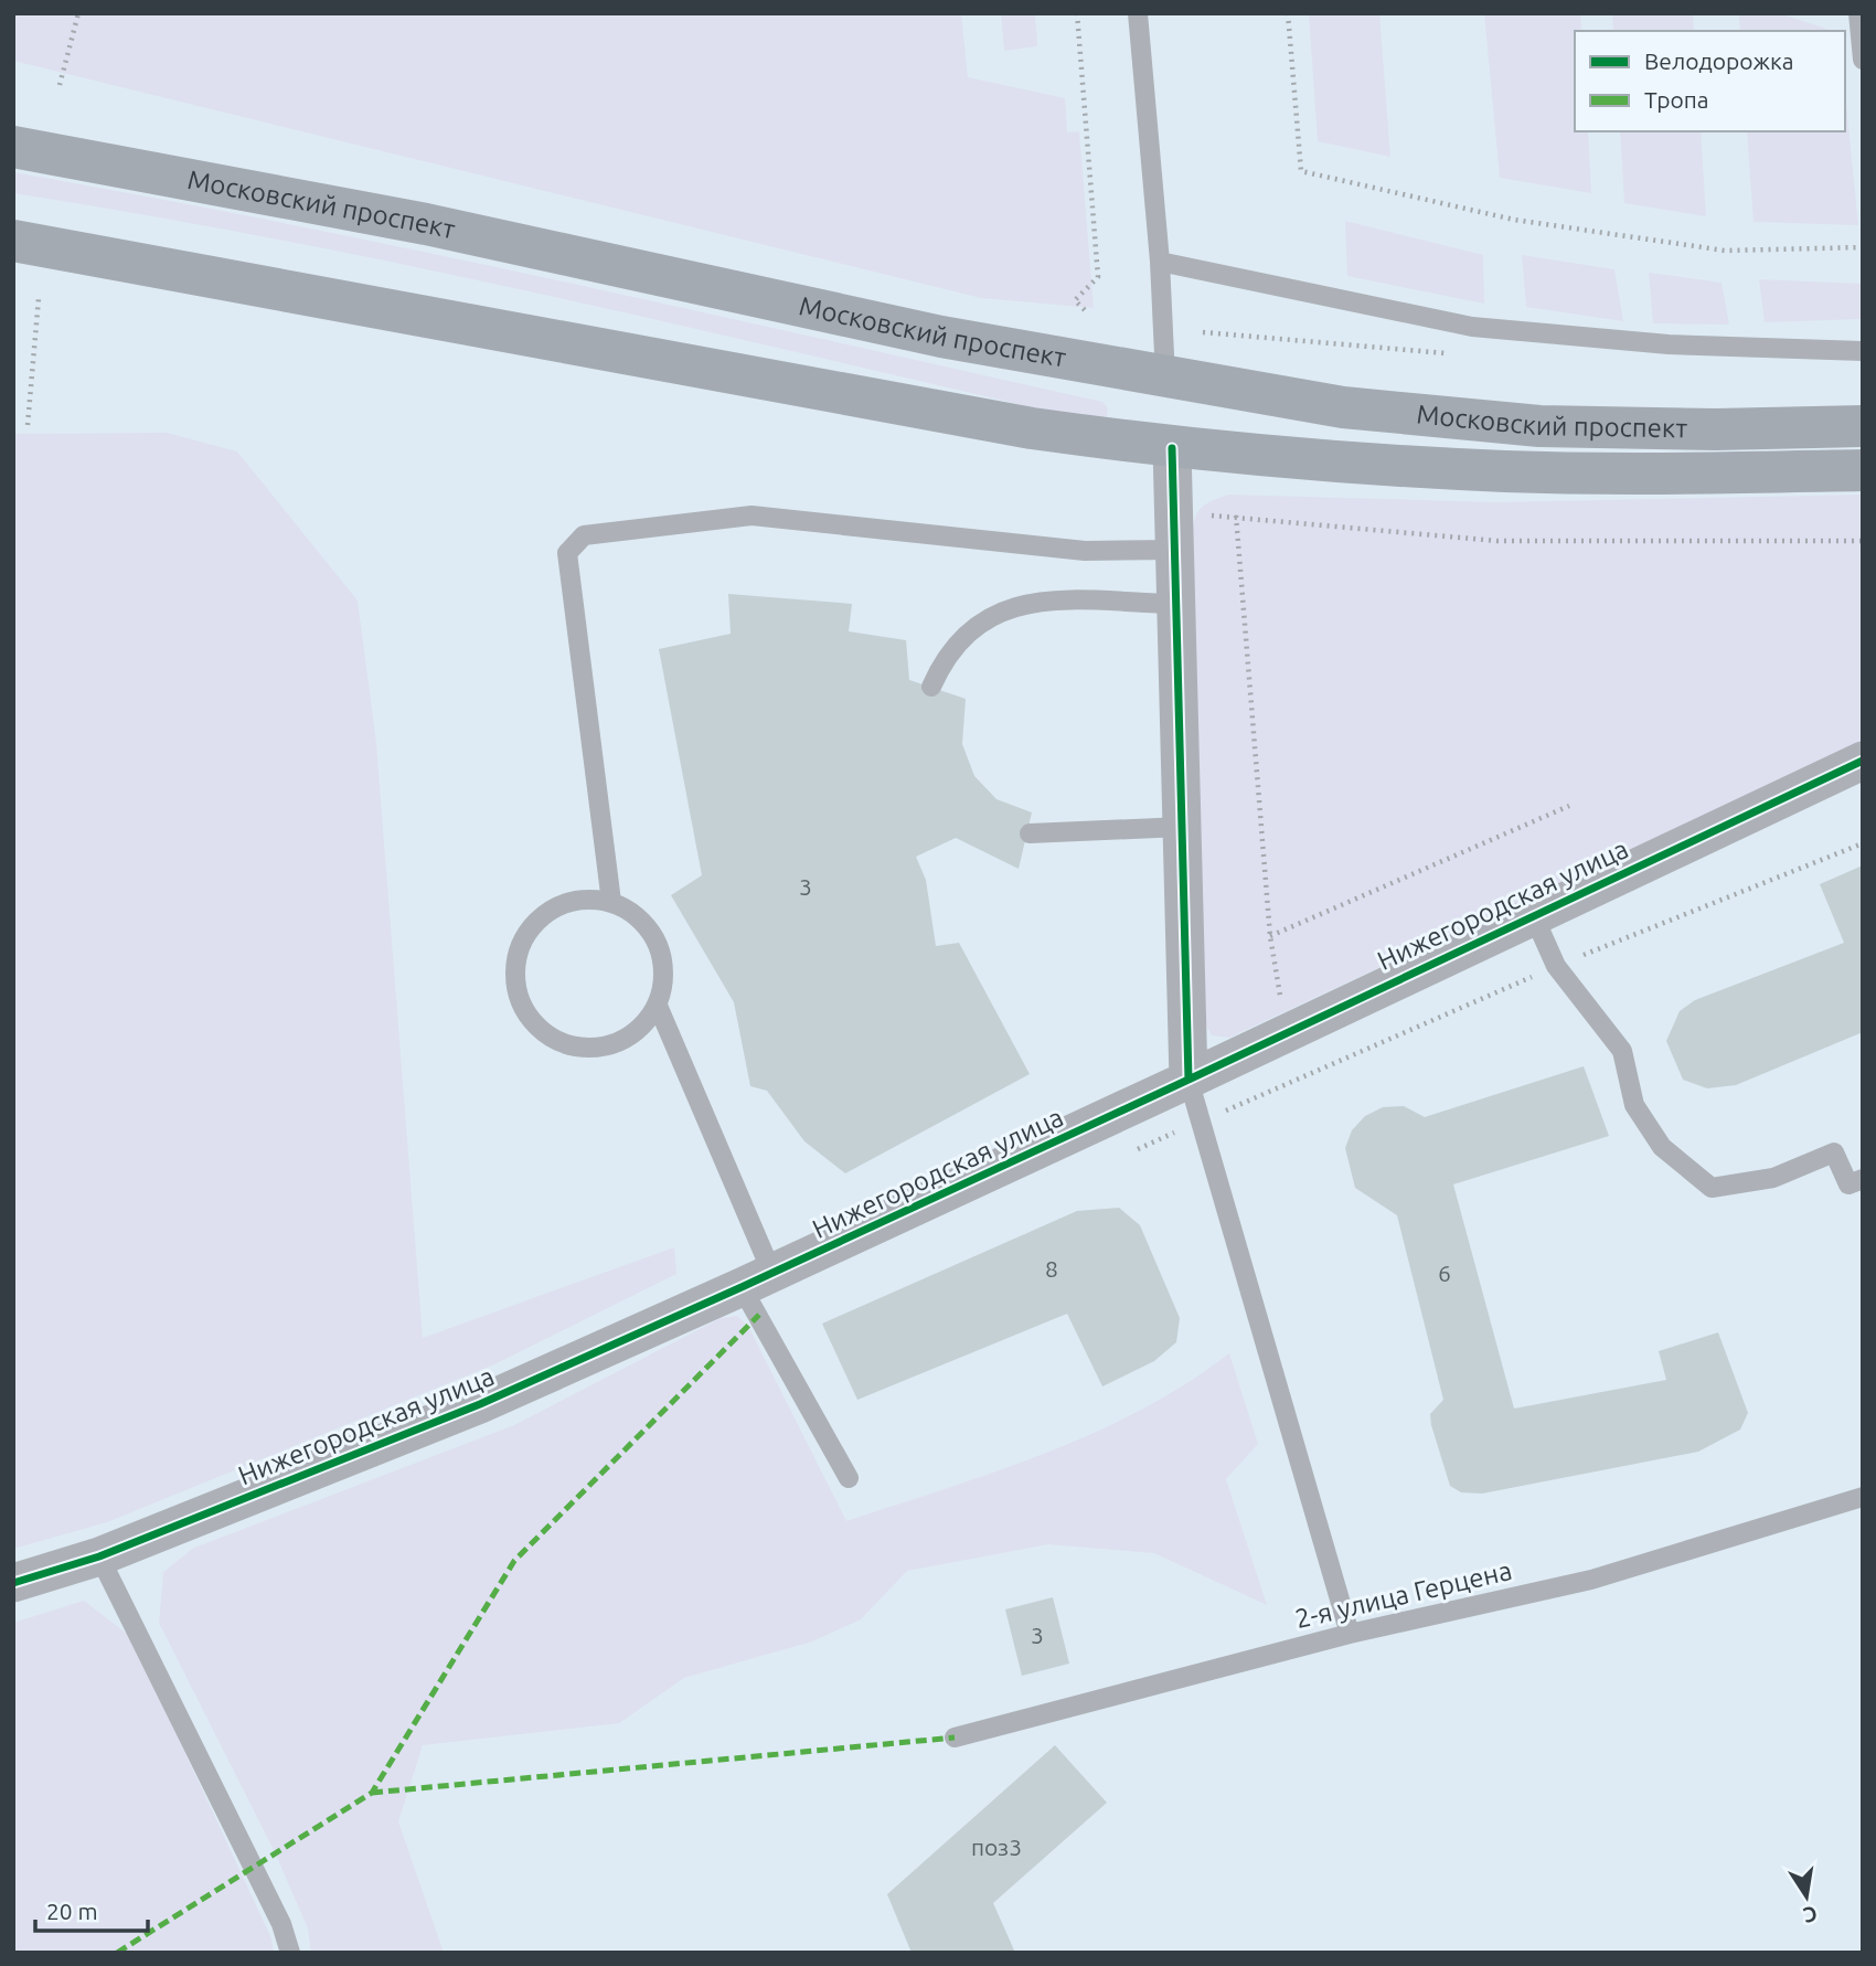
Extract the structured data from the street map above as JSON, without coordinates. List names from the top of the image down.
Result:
{
  "streets": {
    "main road": ["Московский проспект"],
    "street": ["Нижегородская улица"],
    "lane": ["2-я улица Герцена"]
  },
  "house_numbers": [
    "3",
    "8",
    "6",
    "3",
    "поз3"
  ],
  "legend": ["Велодорожка", "Тропа"],
  "scale_bar": "20 m",
  "north": "bottom"
}
